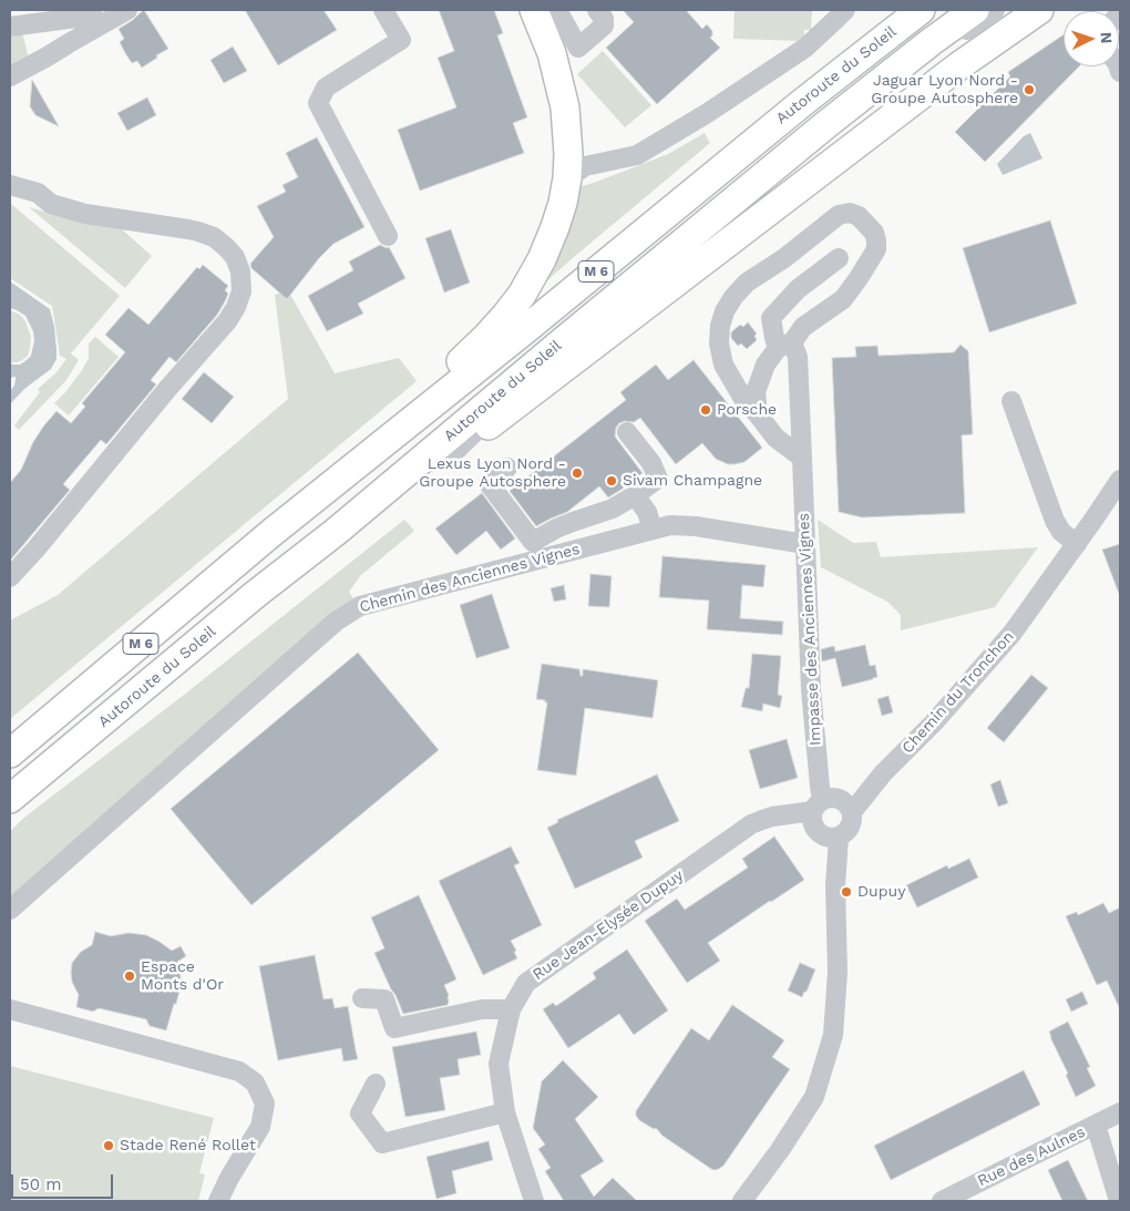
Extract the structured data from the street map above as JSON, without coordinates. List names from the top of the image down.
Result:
{
  "streets": {
    "highway": ["Autoroute du Soleil", "M 6"],
    "street": [
      "Chemin des Anciennes Vignes",
      "Impasse des Anciennes Vignes",
      "Chemin du Tronchon",
      "Rue Jean-Elysée Dupuy",
      "Rue des Aulnes"
    ]
  },
  "crossings": [
    ["Chemin des Anciennes Vignes", "Impasse des Anciennes Vignes"],
    ["Impasse des Anciennes Vignes", "Chemin du Tronchon"],
    ["Impasse des Anciennes Vignes", "Rue Jean-Elysée Dupuy"],
    ["Chemin du Tronchon", "Rue Jean-Elysée Dupuy"]
  ],
  "places": [
    "Jaguar Lyon Nord - Groupe Autosphere",
    "Porsche",
    "Lexus Lyon Nord - Groupe Autosphere",
    "Sivam Champagne",
    "Dupuy",
    "Espace Monts d'Or",
    "Stade René Rollet"
  ],
  "scale_bar": "50 m",
  "north": "right"
}
